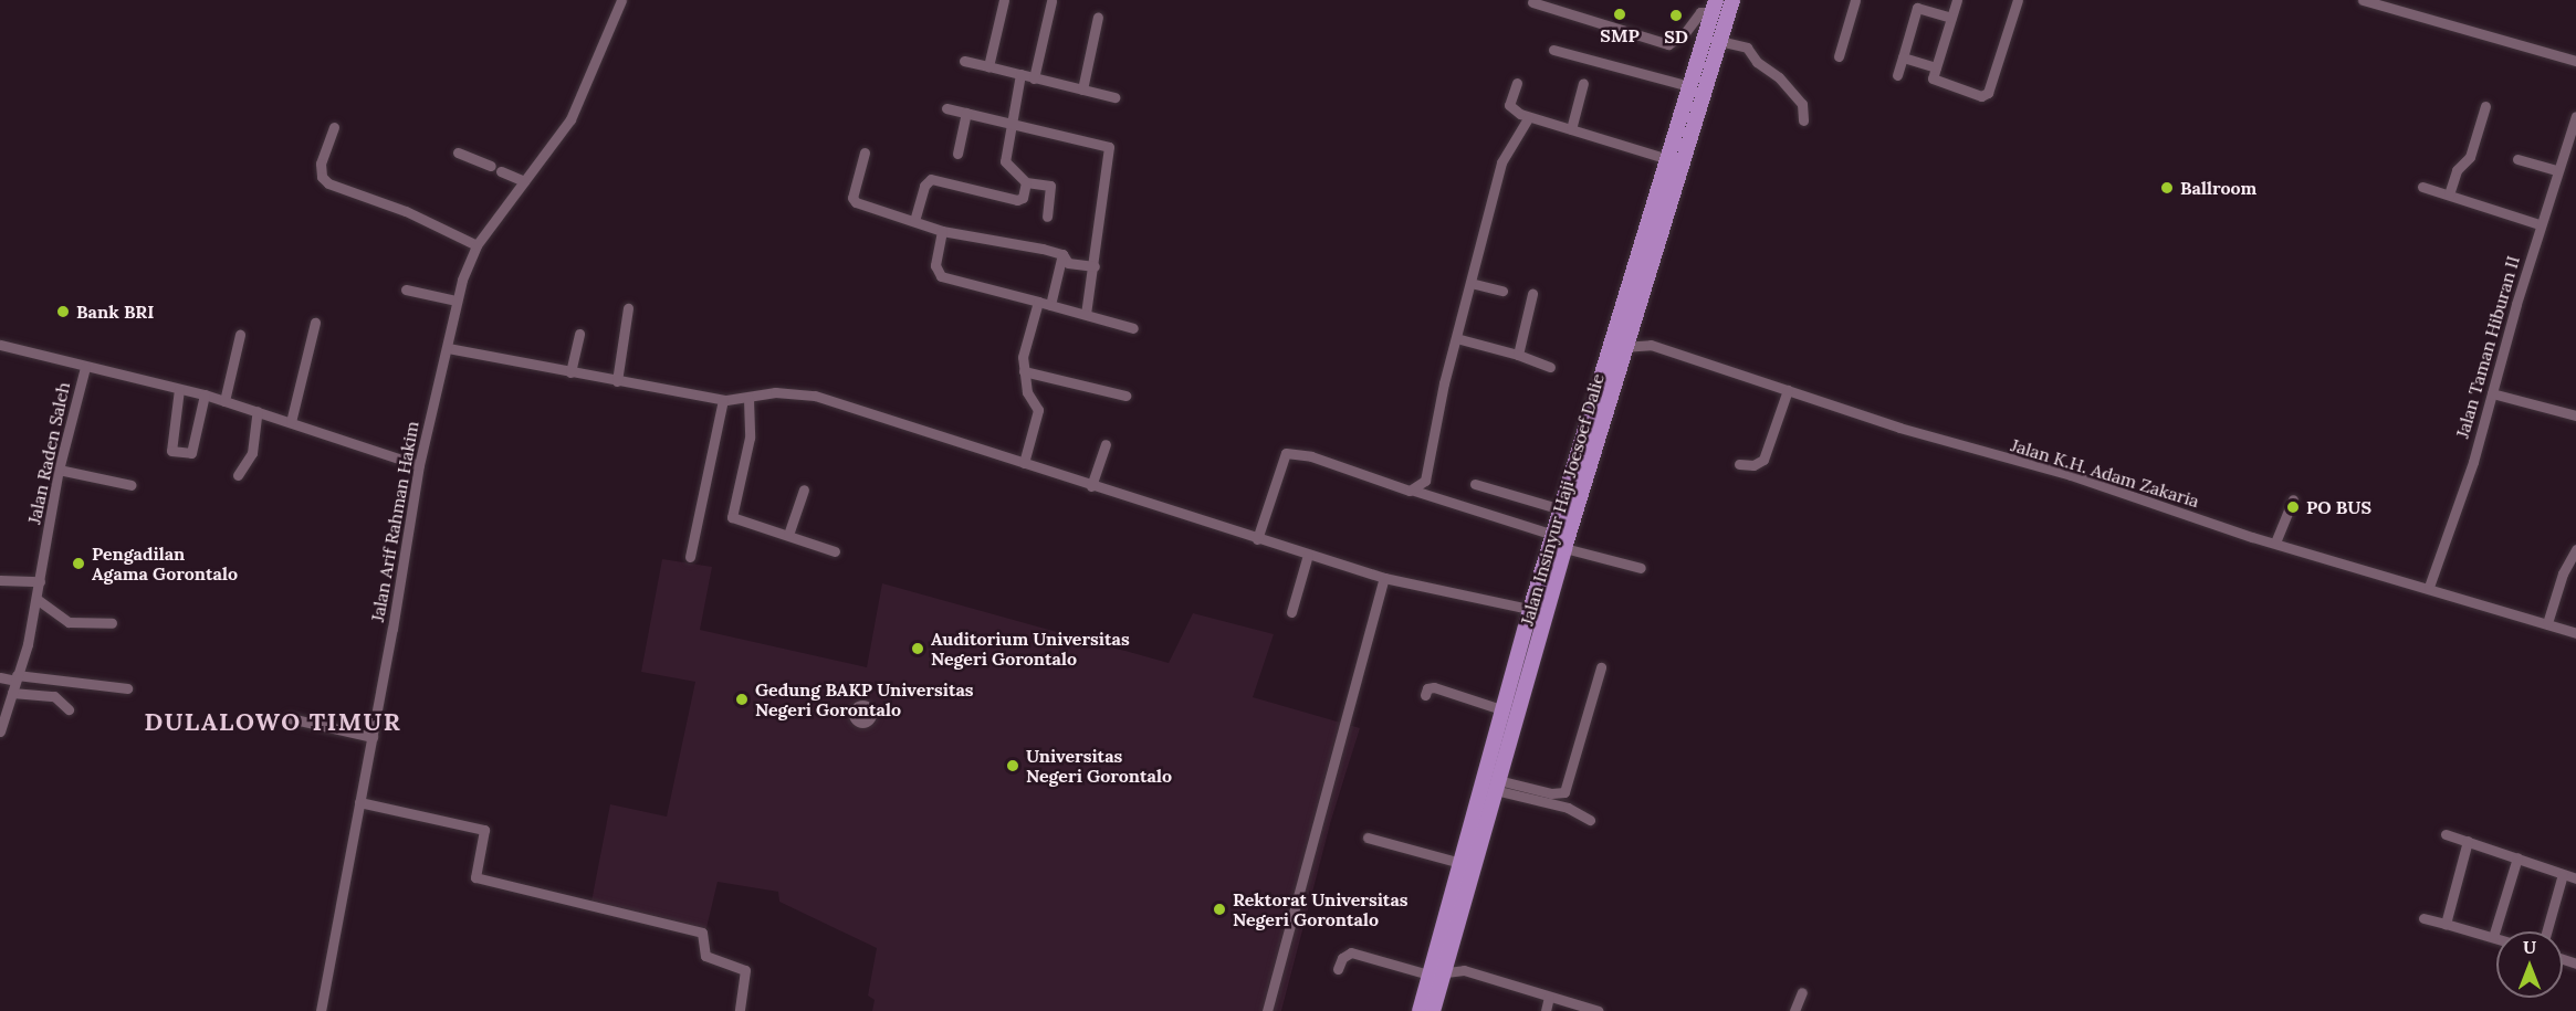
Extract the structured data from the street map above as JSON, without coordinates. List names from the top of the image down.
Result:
{
  "streets": {
    "main road": ["Jalan Insinyur Haji Joesoef Dalie"],
    "street": [
      "Jalan Taman Hiburan II",
      "Jalan Raden Saleh",
      "Jalan K.H. Adam Zakaria",
      "Jalan Arif Rahman Hakim"
    ]
  },
  "crossings": [
    ["Jalan Taman Hiburan II", "Jalan K.H. Adam Zakaria"],
    ["Jalan Raden Saleh", "Jalan Arif Rahman Hakim"],
    ["Jalan K.H. Adam Zakaria", "Jalan Insinyur Haji Joesoef Dalie"]
  ],
  "districts": ["DULALOWO TIMUR"],
  "places": [
    "SMP",
    "SD",
    "Ballroom",
    "Bank BRI",
    "PO BUS",
    "Pengadilan Agama Gorontalo",
    "Auditorium Universitas Negeri Gorontalo",
    "Gedung BAKP Universitas Negeri Gorontalo",
    "Universitas Negeri Gorontalo",
    "Rektorat Universitas Negeri Gorontalo"
  ],
  "north": "top"
}
